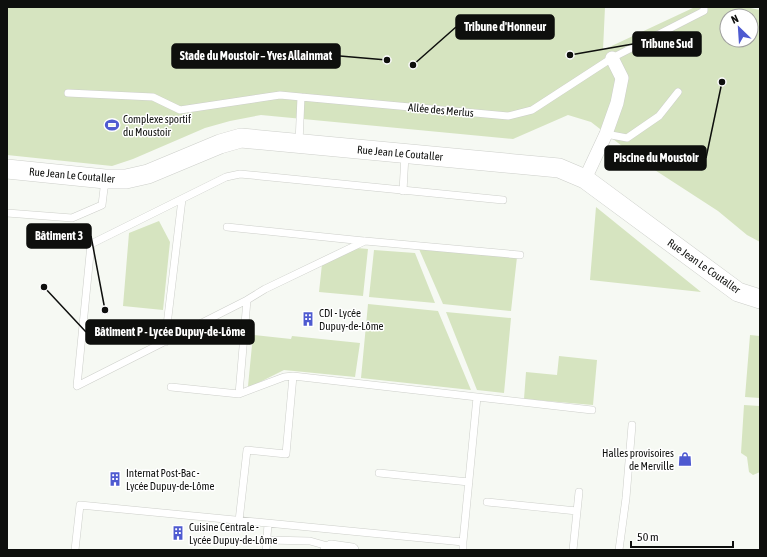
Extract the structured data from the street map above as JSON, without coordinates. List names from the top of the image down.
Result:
{
  "streets": {
    "street": ["Rue Jean Le Coutaller"],
    "lane": ["Allée des Merlus"]
  },
  "places": {
    "other": [
      "Tribune Sud",
      "Stade du Moustoir – Yves Allainmat",
      "Tribune d'Honneur",
      "Piscine du Moustoir",
      "Bâtiment P - Lycée Dupuy-de-Lôme",
      "Bâtiment 3"
    ],
    "sports": ["Complexe sportif du Moustoir"],
    "building": ["CDI - Lycée Dupuy-de-Lôme", "Internat Post-Bac - Lycée Dupuy-de-Lôme", "Cuisine Centrale - Lycée Dupuy-de-Lôme"],
    "shop": ["Halles provisoires de Merville"]
  },
  "scale_bar": "50 m",
  "north": "top left"
}
